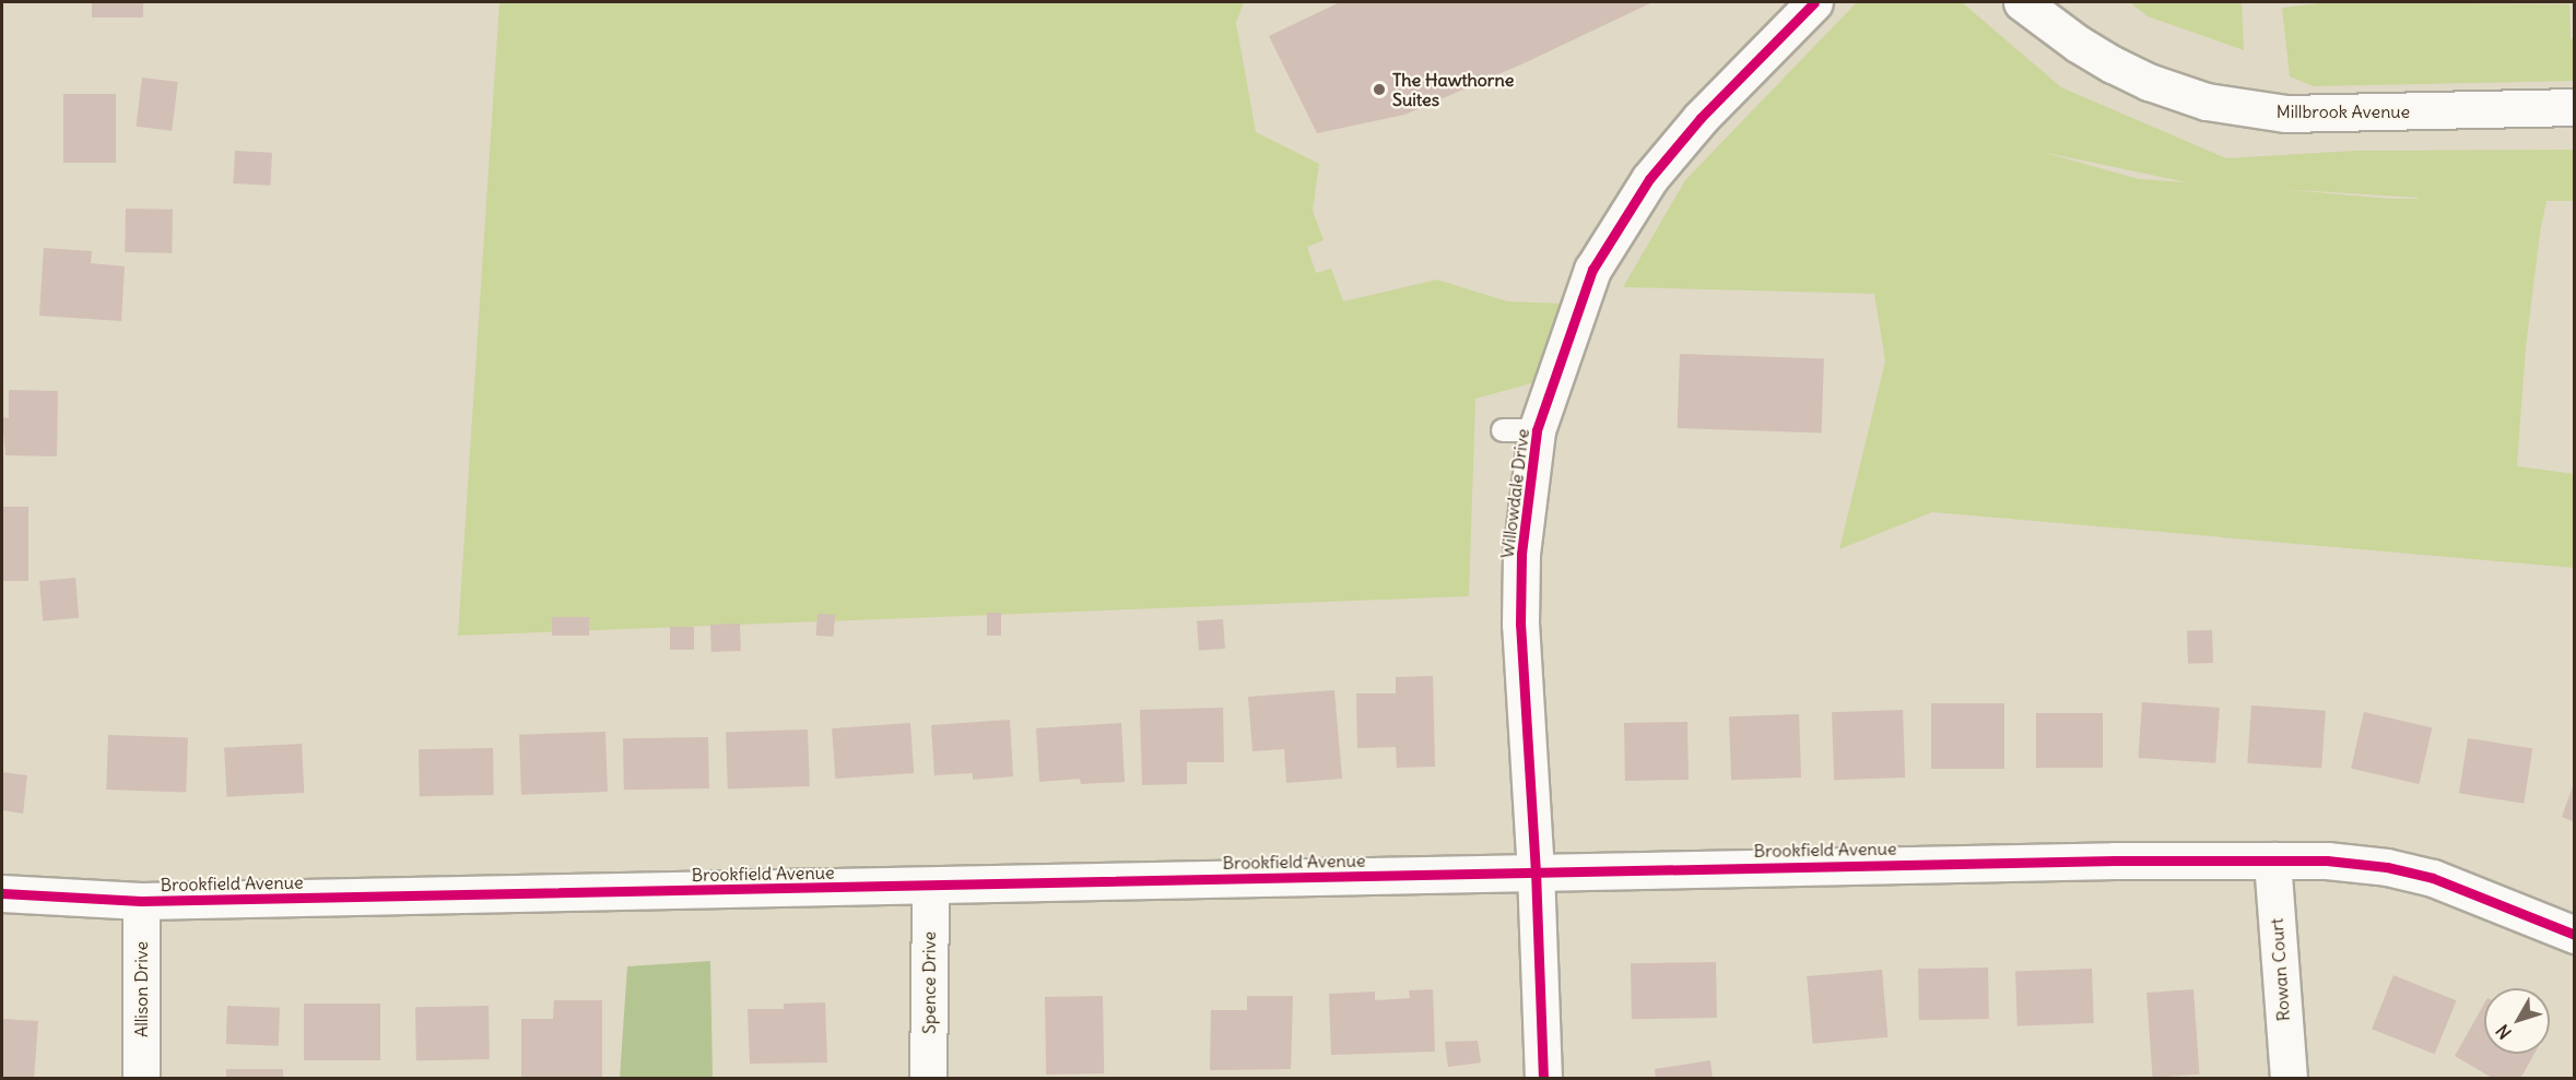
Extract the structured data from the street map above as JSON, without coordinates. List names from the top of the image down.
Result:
{
  "streets": {
    "street": [
      "Millbrook Avenue",
      "Willowdale Drive",
      "Brookfield Avenue",
      "Rowan Court",
      "Spence Drive",
      "Allison Drive"
    ]
  },
  "crossings": [
    ["Willowdale Drive", "Brookfield Avenue"],
    ["Brookfield Avenue", "Rowan Court"],
    ["Brookfield Avenue", "Spence Drive"],
    ["Brookfield Avenue", "Allison Drive"]
  ],
  "places": ["The Hawthorne Suites"],
  "north": "bottom left"
}
